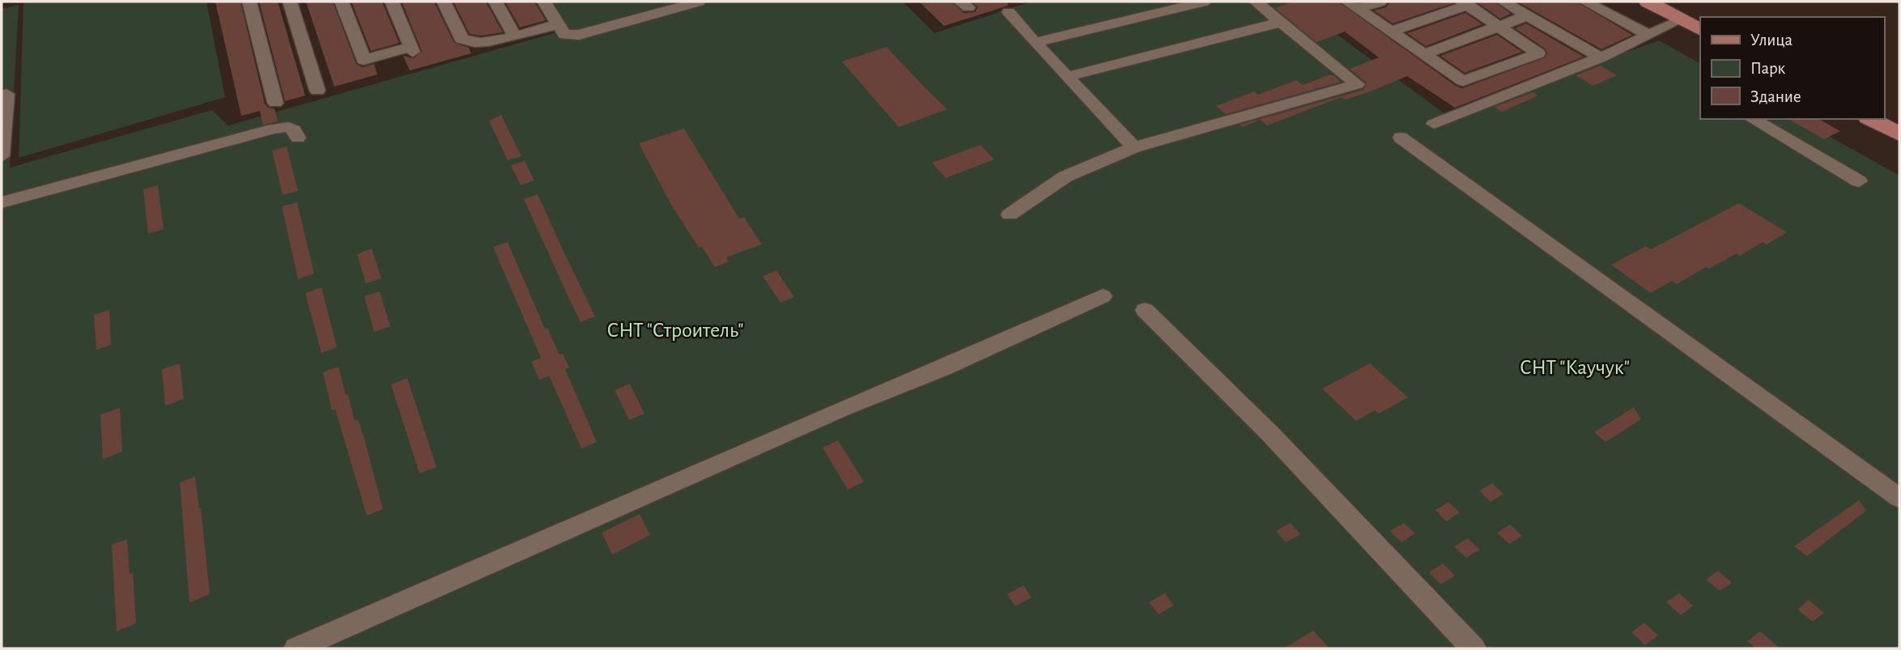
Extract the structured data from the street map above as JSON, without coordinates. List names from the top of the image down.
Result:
{
  "parks": ["СНТ \"Строитель\"", "СНТ \"Каучук\""],
  "legend": ["Улица", "Парк", "Здание"]
}
